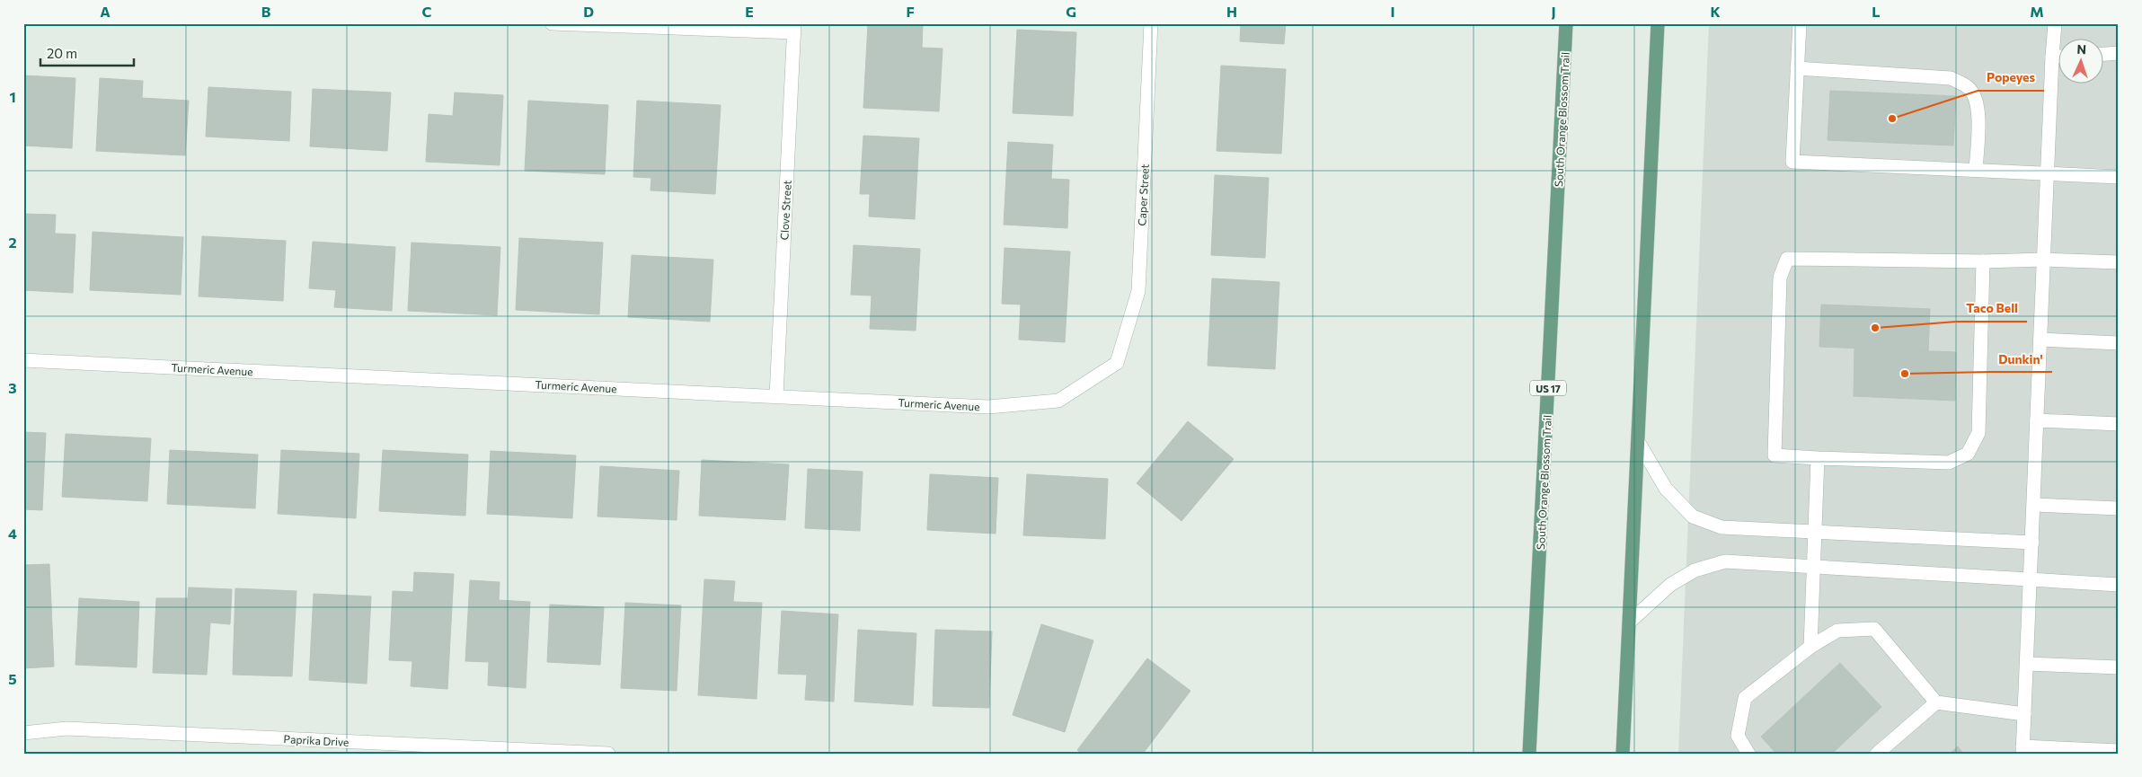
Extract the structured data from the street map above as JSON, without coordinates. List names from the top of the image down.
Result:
{
  "streets": {
    "main road": ["South Orange Blossom Trail", "US 17"],
    "street": [
      "Caper Street",
      "Clove Street",
      "Turmeric Avenue",
      "Paprika Drive"
    ]
  },
  "crossings": [
    ["Caper Street", "Turmeric Avenue"],
    ["Clove Street", "Turmeric Avenue"]
  ],
  "places": ["Popeyes", "Taco Bell", "Dunkin'"],
  "scale_bar": "20 m",
  "north": "top",
  "grid": {
    "columns": [
      "A",
      "B",
      "C",
      "D",
      "E",
      "F",
      "G",
      "H",
      "I",
      "J",
      "K",
      "L",
      "M"
    ],
    "rows": [
      "1",
      "2",
      "3",
      "4",
      "5"
    ]
  }
}
